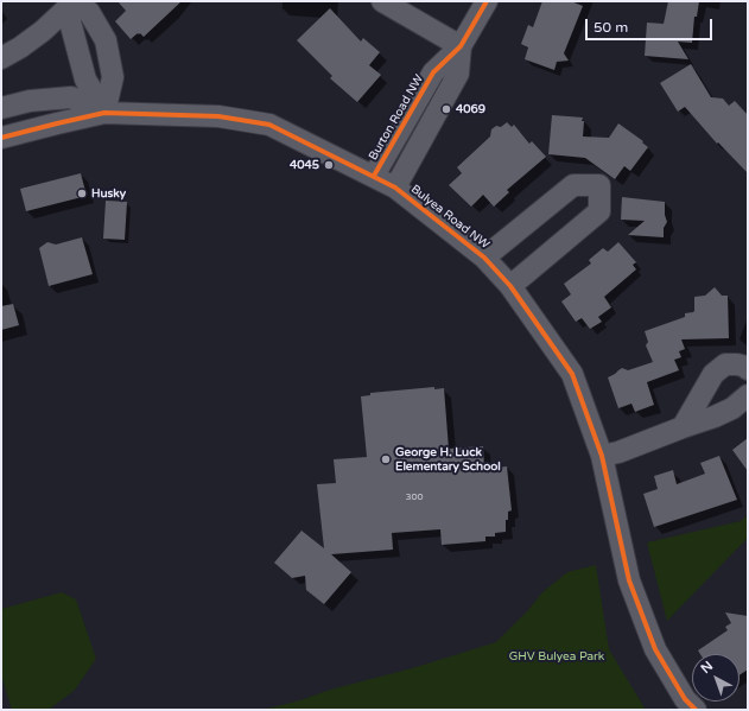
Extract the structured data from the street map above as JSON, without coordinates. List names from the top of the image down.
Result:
{
  "streets": {
    "street": ["Burton Road NW", "Bulyea Road NW"]
  },
  "crossings": [
    ["Burton Road NW", "Bulyea Road NW"]
  ],
  "parks": ["GHV Bulyea Park"],
  "places": [
    "4069",
    "4045",
    "Husky",
    "George H. Luck Elementary School"
  ],
  "house_numbers": ["300"],
  "scale_bar": "50 m",
  "north": "top left"
}
